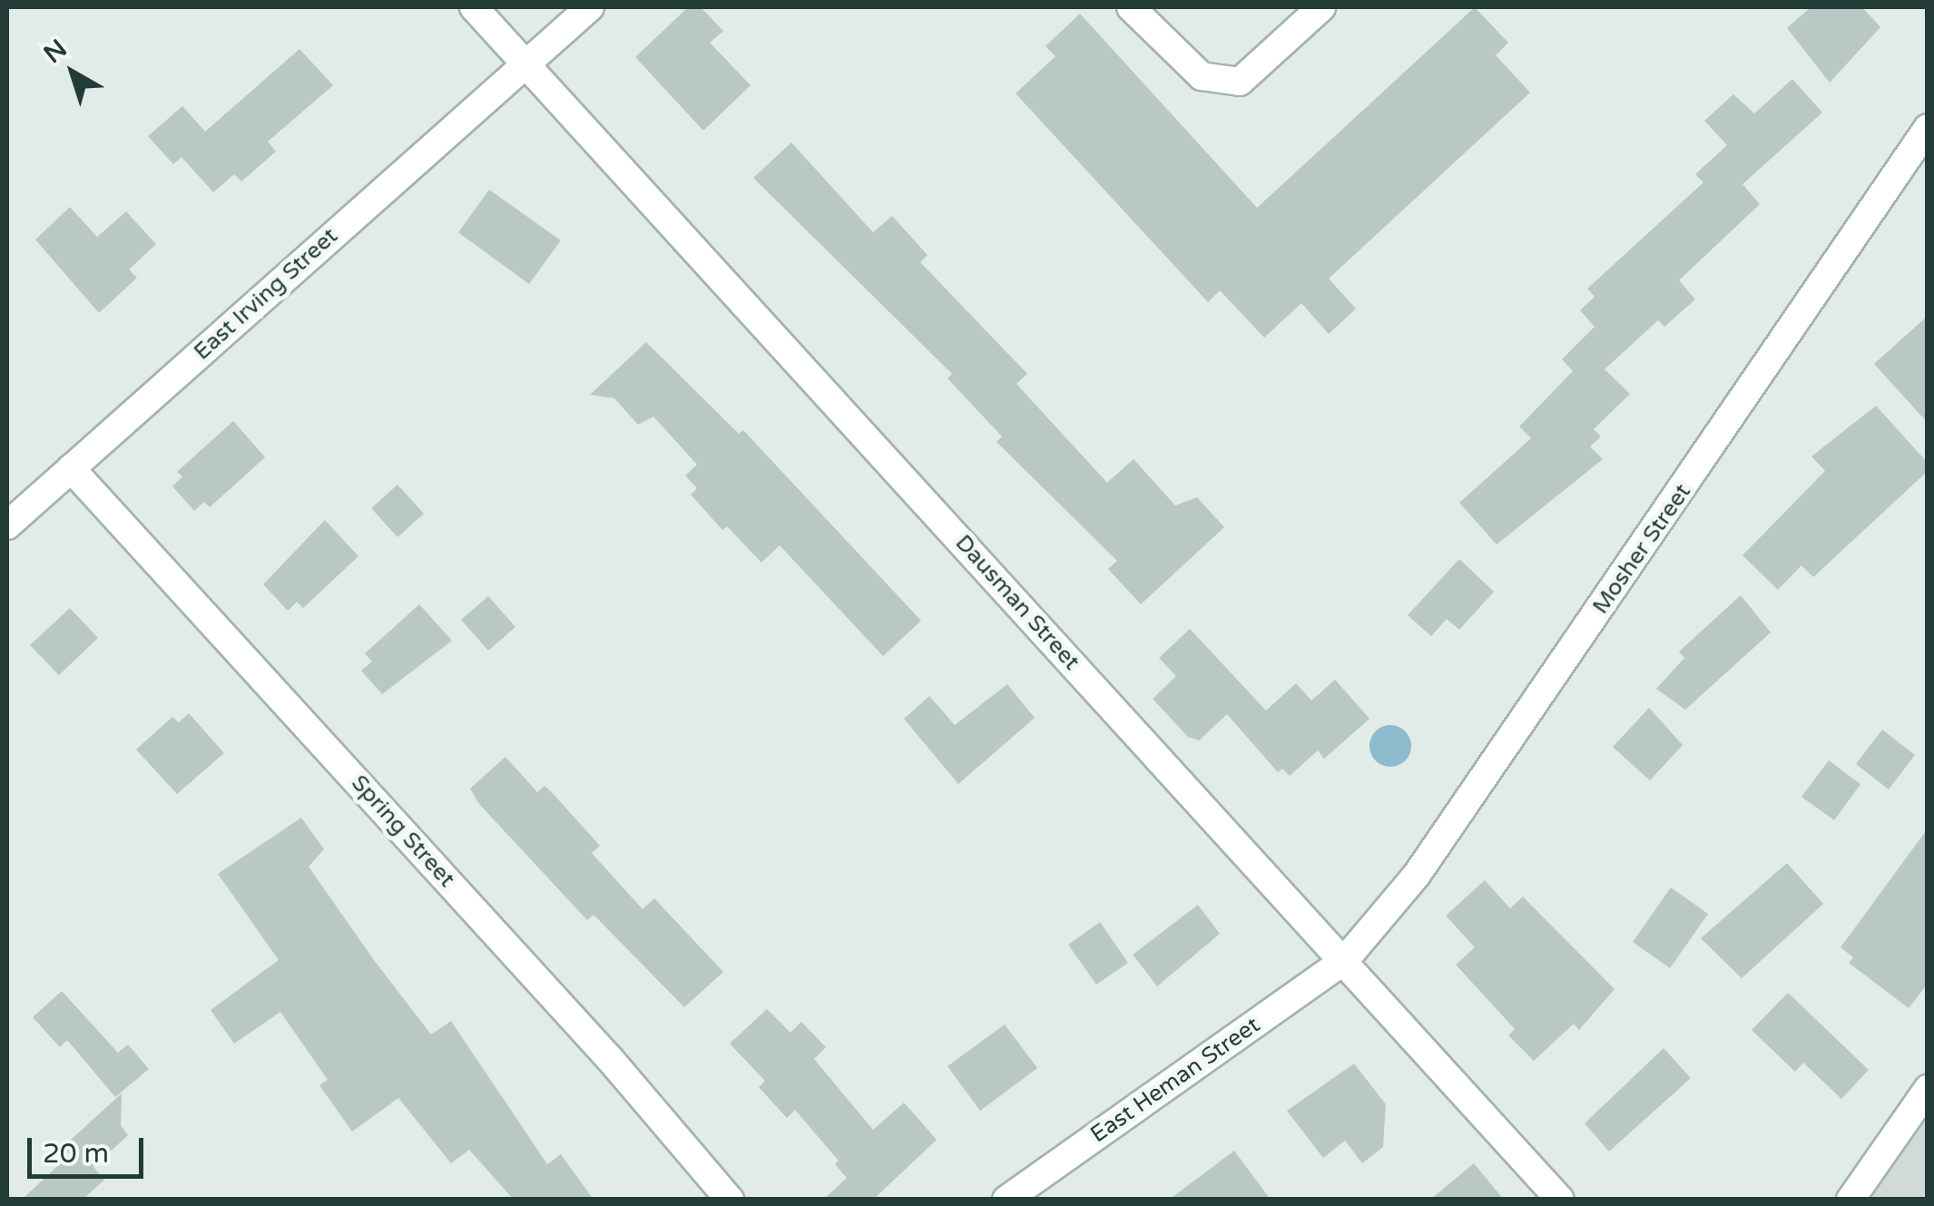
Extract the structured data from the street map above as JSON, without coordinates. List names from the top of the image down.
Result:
{
  "streets": {
    "street": [
      "East Irving Street",
      "Mosher Street",
      "Dausman Street",
      "Spring Street",
      "East Heman Street"
    ]
  },
  "crossings": [
    ["East Irving Street", "Dausman Street"],
    ["East Irving Street", "Spring Street"],
    ["Mosher Street", "Dausman Street"],
    ["Mosher Street", "East Heman Street"],
    ["Dausman Street", "East Heman Street"]
  ],
  "scale_bar": "20 m",
  "north": "top left"
}
